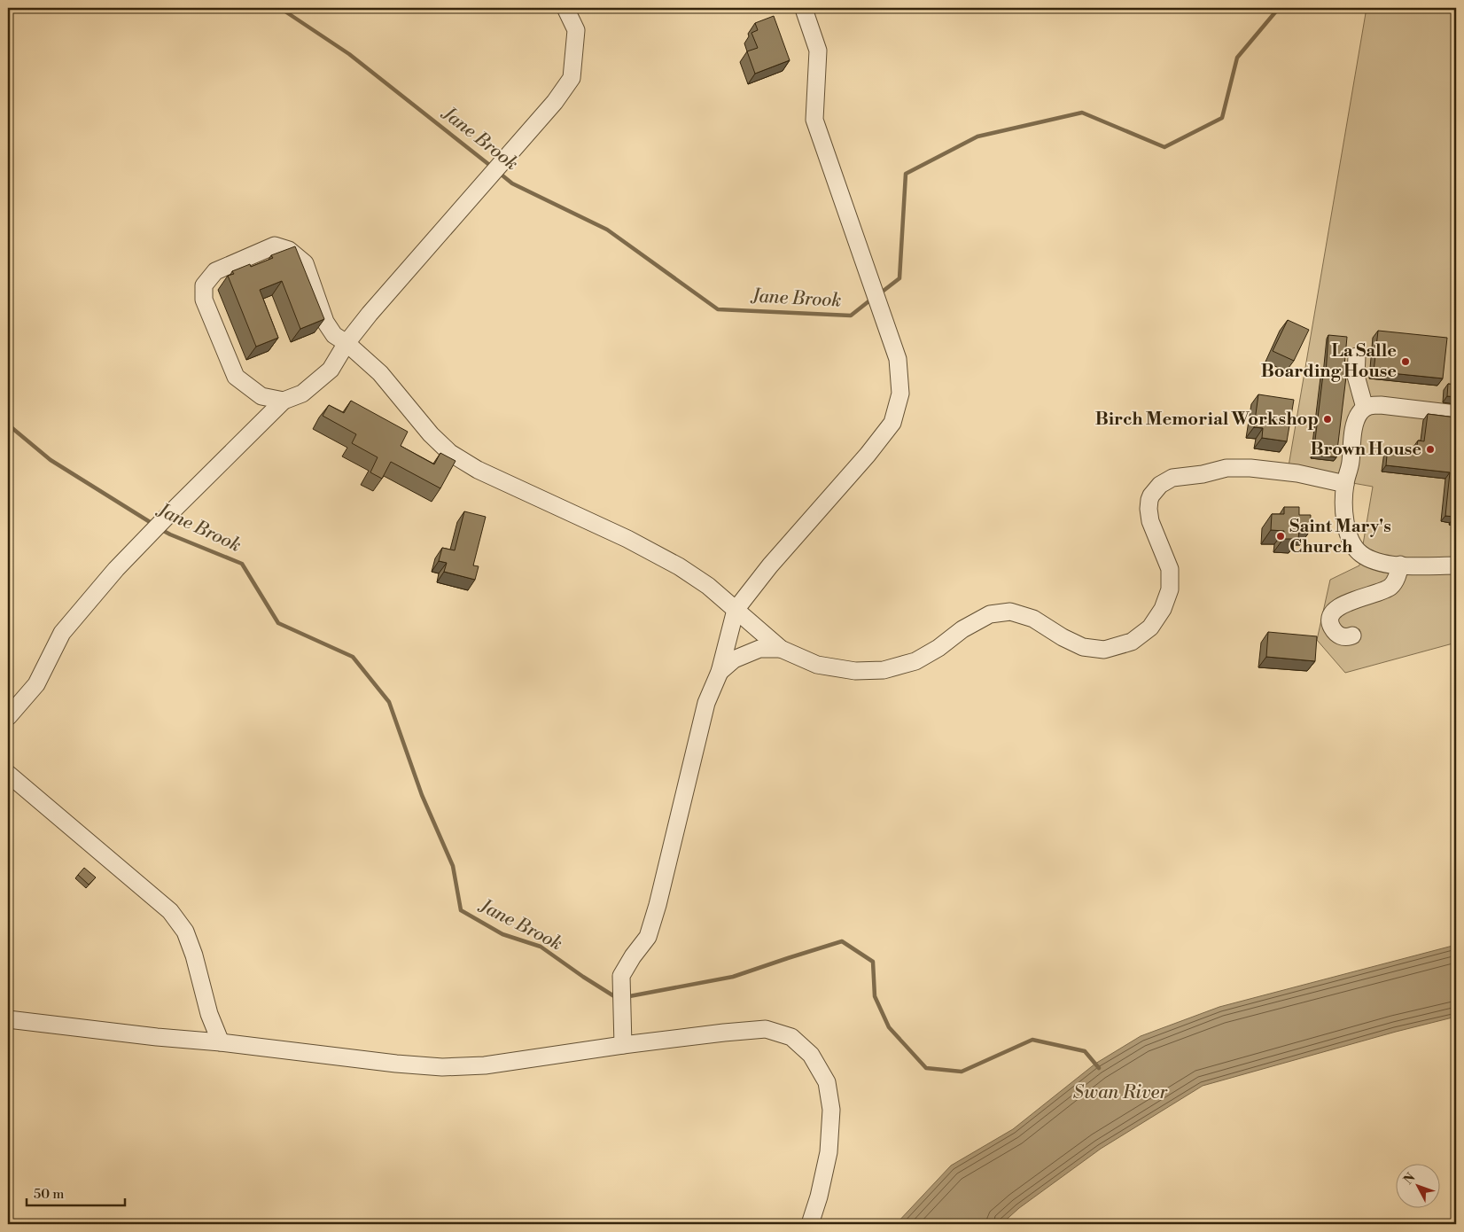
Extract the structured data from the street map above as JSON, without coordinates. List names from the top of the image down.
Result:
{
  "water": ["Jane Brook", "Swan River"],
  "places": [
    "La Salle Boarding House",
    "Birch Memorial Workshop",
    "Brown House",
    "Saint Mary's Church"
  ],
  "scale_bar": "50 m",
  "north": "top left"
}
